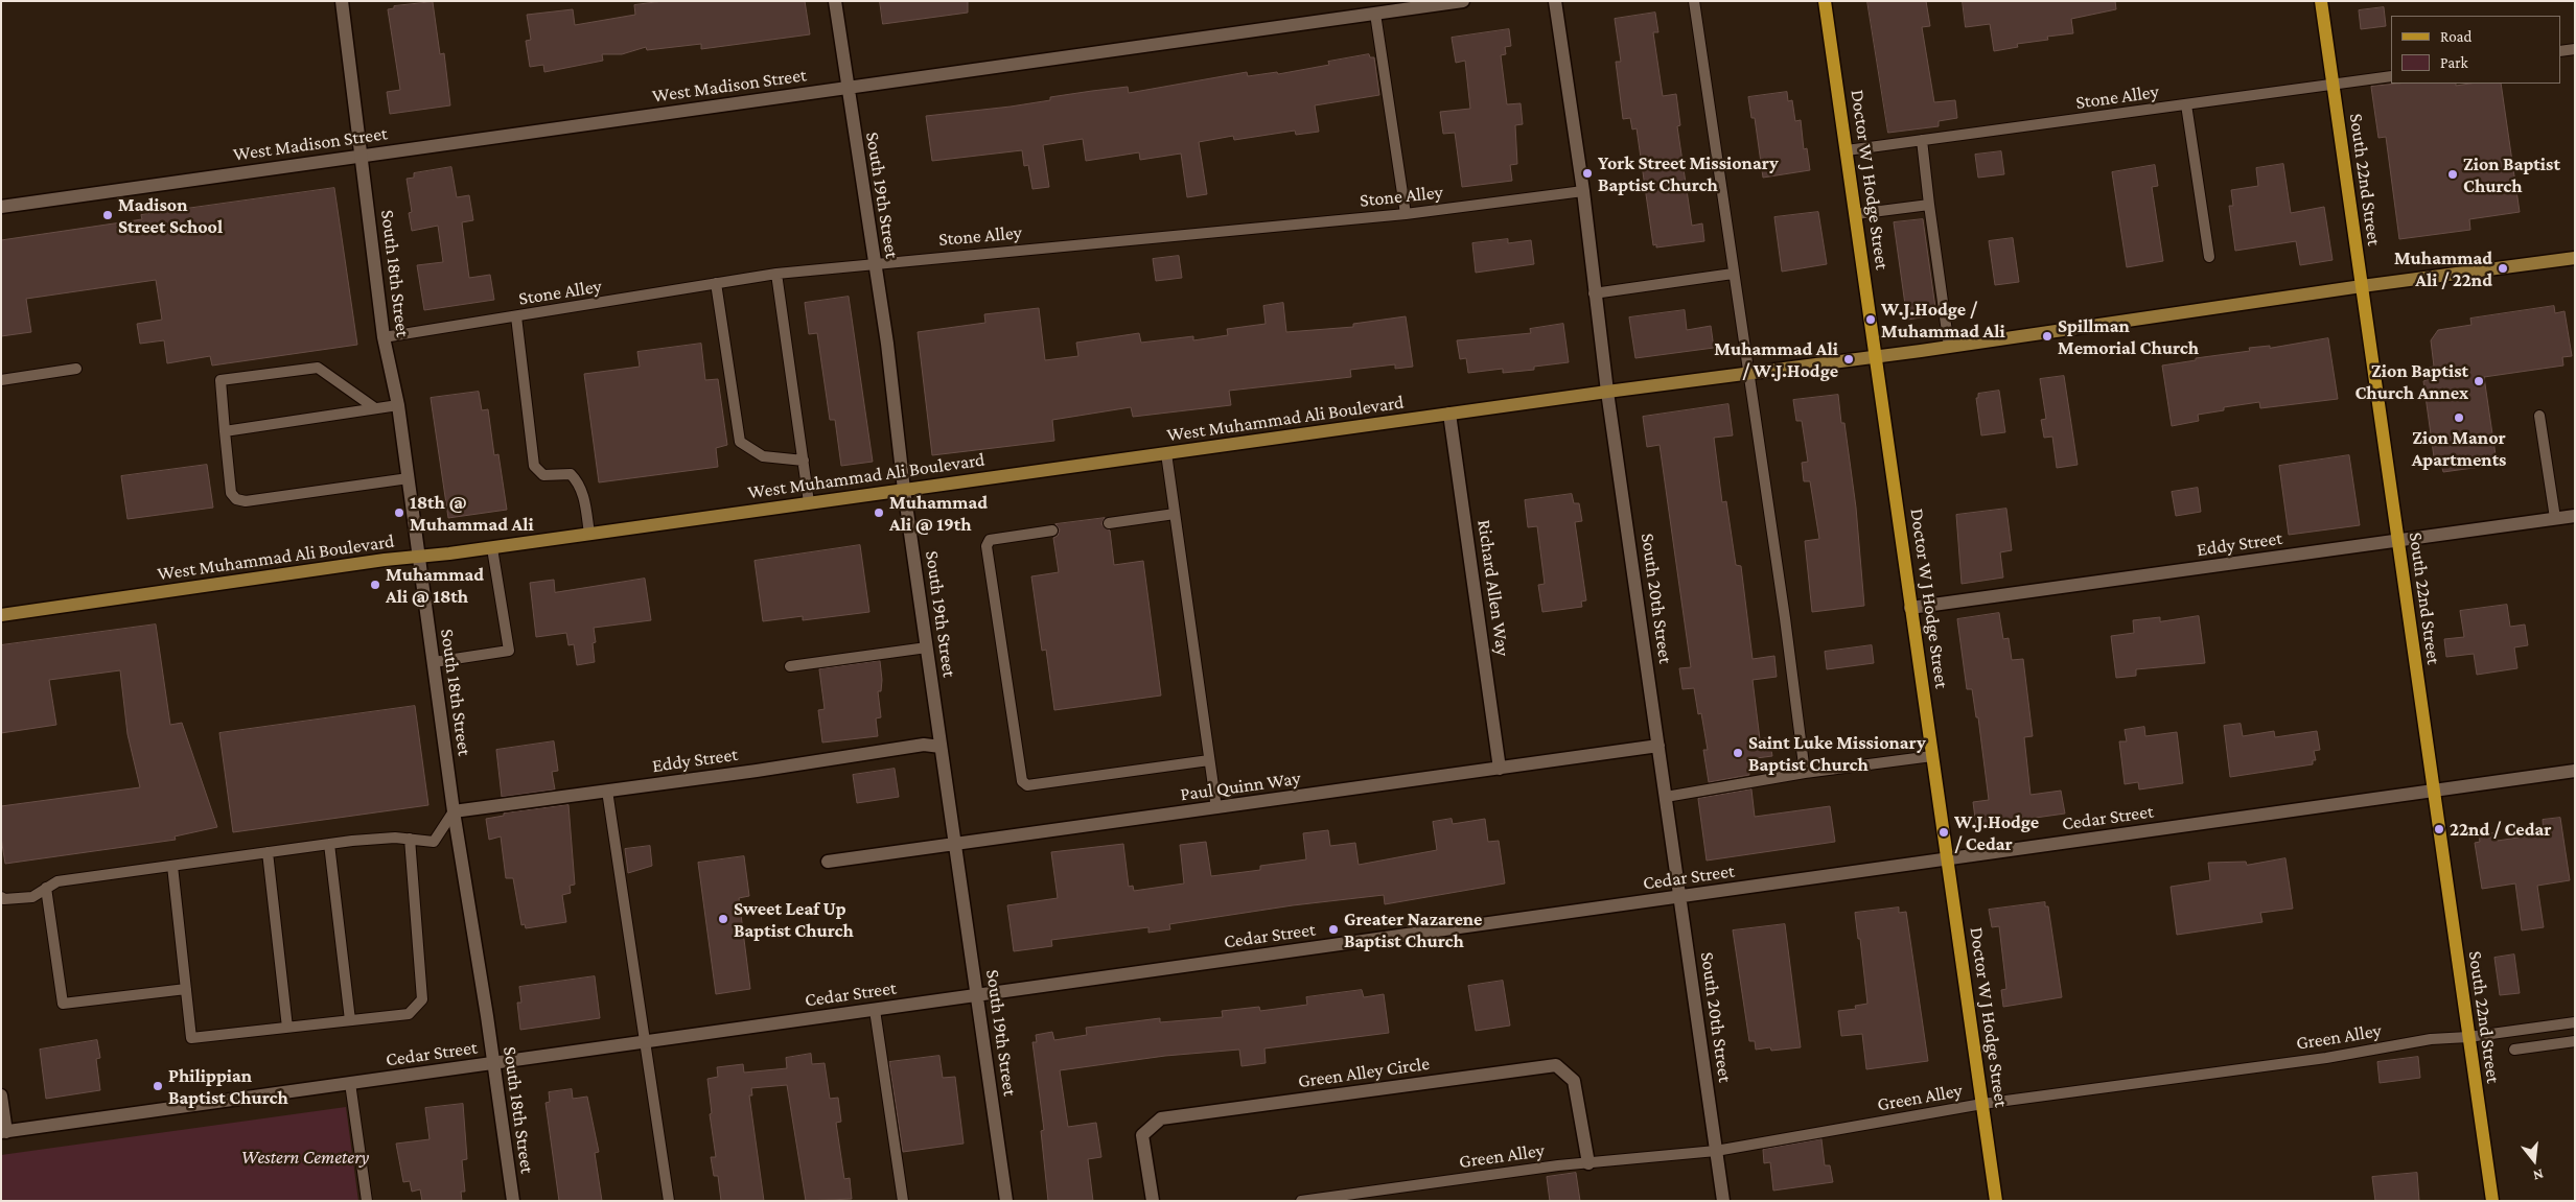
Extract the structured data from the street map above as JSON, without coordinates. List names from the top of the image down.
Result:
{
  "streets": {
    "main road": ["Doctor W J Hodge Street", "South 22nd Street", "West Muhammad Ali Boulevard"],
    "street": [
      "West Madison Street",
      "South 19th Street",
      "South 18th Street",
      "Eddy Street",
      "Richard Allen Way",
      "South 20th Street",
      "Paul Quinn Way",
      "Cedar Street",
      "Green Alley Circle"
    ],
    "lane": ["Stone Alley", "Green Alley"]
  },
  "crossings": [
    ["West Madison Street", "South 19th Street"],
    ["West Madison Street", "South 18th Street"],
    ["Stone Alley", "Doctor W J Hodge Street"],
    ["Stone Alley", "South 22nd Street"],
    ["Stone Alley", "South 19th Street"],
    ["Stone Alley", "South 18th Street"],
    ["Stone Alley", "South 20th Street"],
    ["Doctor W J Hodge Street", "West Muhammad Ali Boulevard"],
    ["Doctor W J Hodge Street", "Eddy Street"],
    ["Doctor W J Hodge Street", "Cedar Street"],
    ["Doctor W J Hodge Street", "Green Alley"],
    ["South 22nd Street", "West Muhammad Ali Boulevard"],
    ["South 22nd Street", "Eddy Street"],
    ["South 22nd Street", "Cedar Street"],
    ["South 22nd Street", "Green Alley"],
    ["South 19th Street", "West Muhammad Ali Boulevard"],
    ["South 19th Street", "Eddy Street"],
    ["South 19th Street", "Paul Quinn Way"],
    ["South 19th Street", "Cedar Street"],
    ["South 18th Street", "West Muhammad Ali Boulevard"],
    ["South 18th Street", "Eddy Street"],
    ["South 18th Street", "Cedar Street"],
    ["West Muhammad Ali Boulevard", "Richard Allen Way"],
    ["West Muhammad Ali Boulevard", "South 20th Street"],
    ["Richard Allen Way", "Paul Quinn Way"],
    ["South 20th Street", "Paul Quinn Way"],
    ["South 20th Street", "Cedar Street"],
    ["South 20th Street", "Green Alley"],
    ["Green Alley", "Green Alley Circle"]
  ],
  "parks": ["Western Cemetery"],
  "places": [
    "York Street Missionary Baptist Church",
    "Zion Baptist Church",
    "Madison Street School",
    "Muhammad Ali / 22nd",
    "W.J.Hodge / Muhammad Ali",
    "Spillman Memorial Church",
    "Muhammad Ali / W.J.Hodge",
    "Zion Baptist Church Annex",
    "Zion Manor Apartments",
    "18th @ Muhammad Ali",
    "Muhammad Ali @ 19th",
    "Muhammad Ali @ 18th",
    "Saint Luke Missionary Baptist Church",
    "22nd / Cedar",
    "W.J.Hodge / Cedar",
    "Sweet Leaf Up Baptist Church",
    "Greater Nazarene Baptist Church",
    "Philippian Baptist Church"
  ],
  "legend": ["Road", "Park"],
  "north": "bottom"
}
